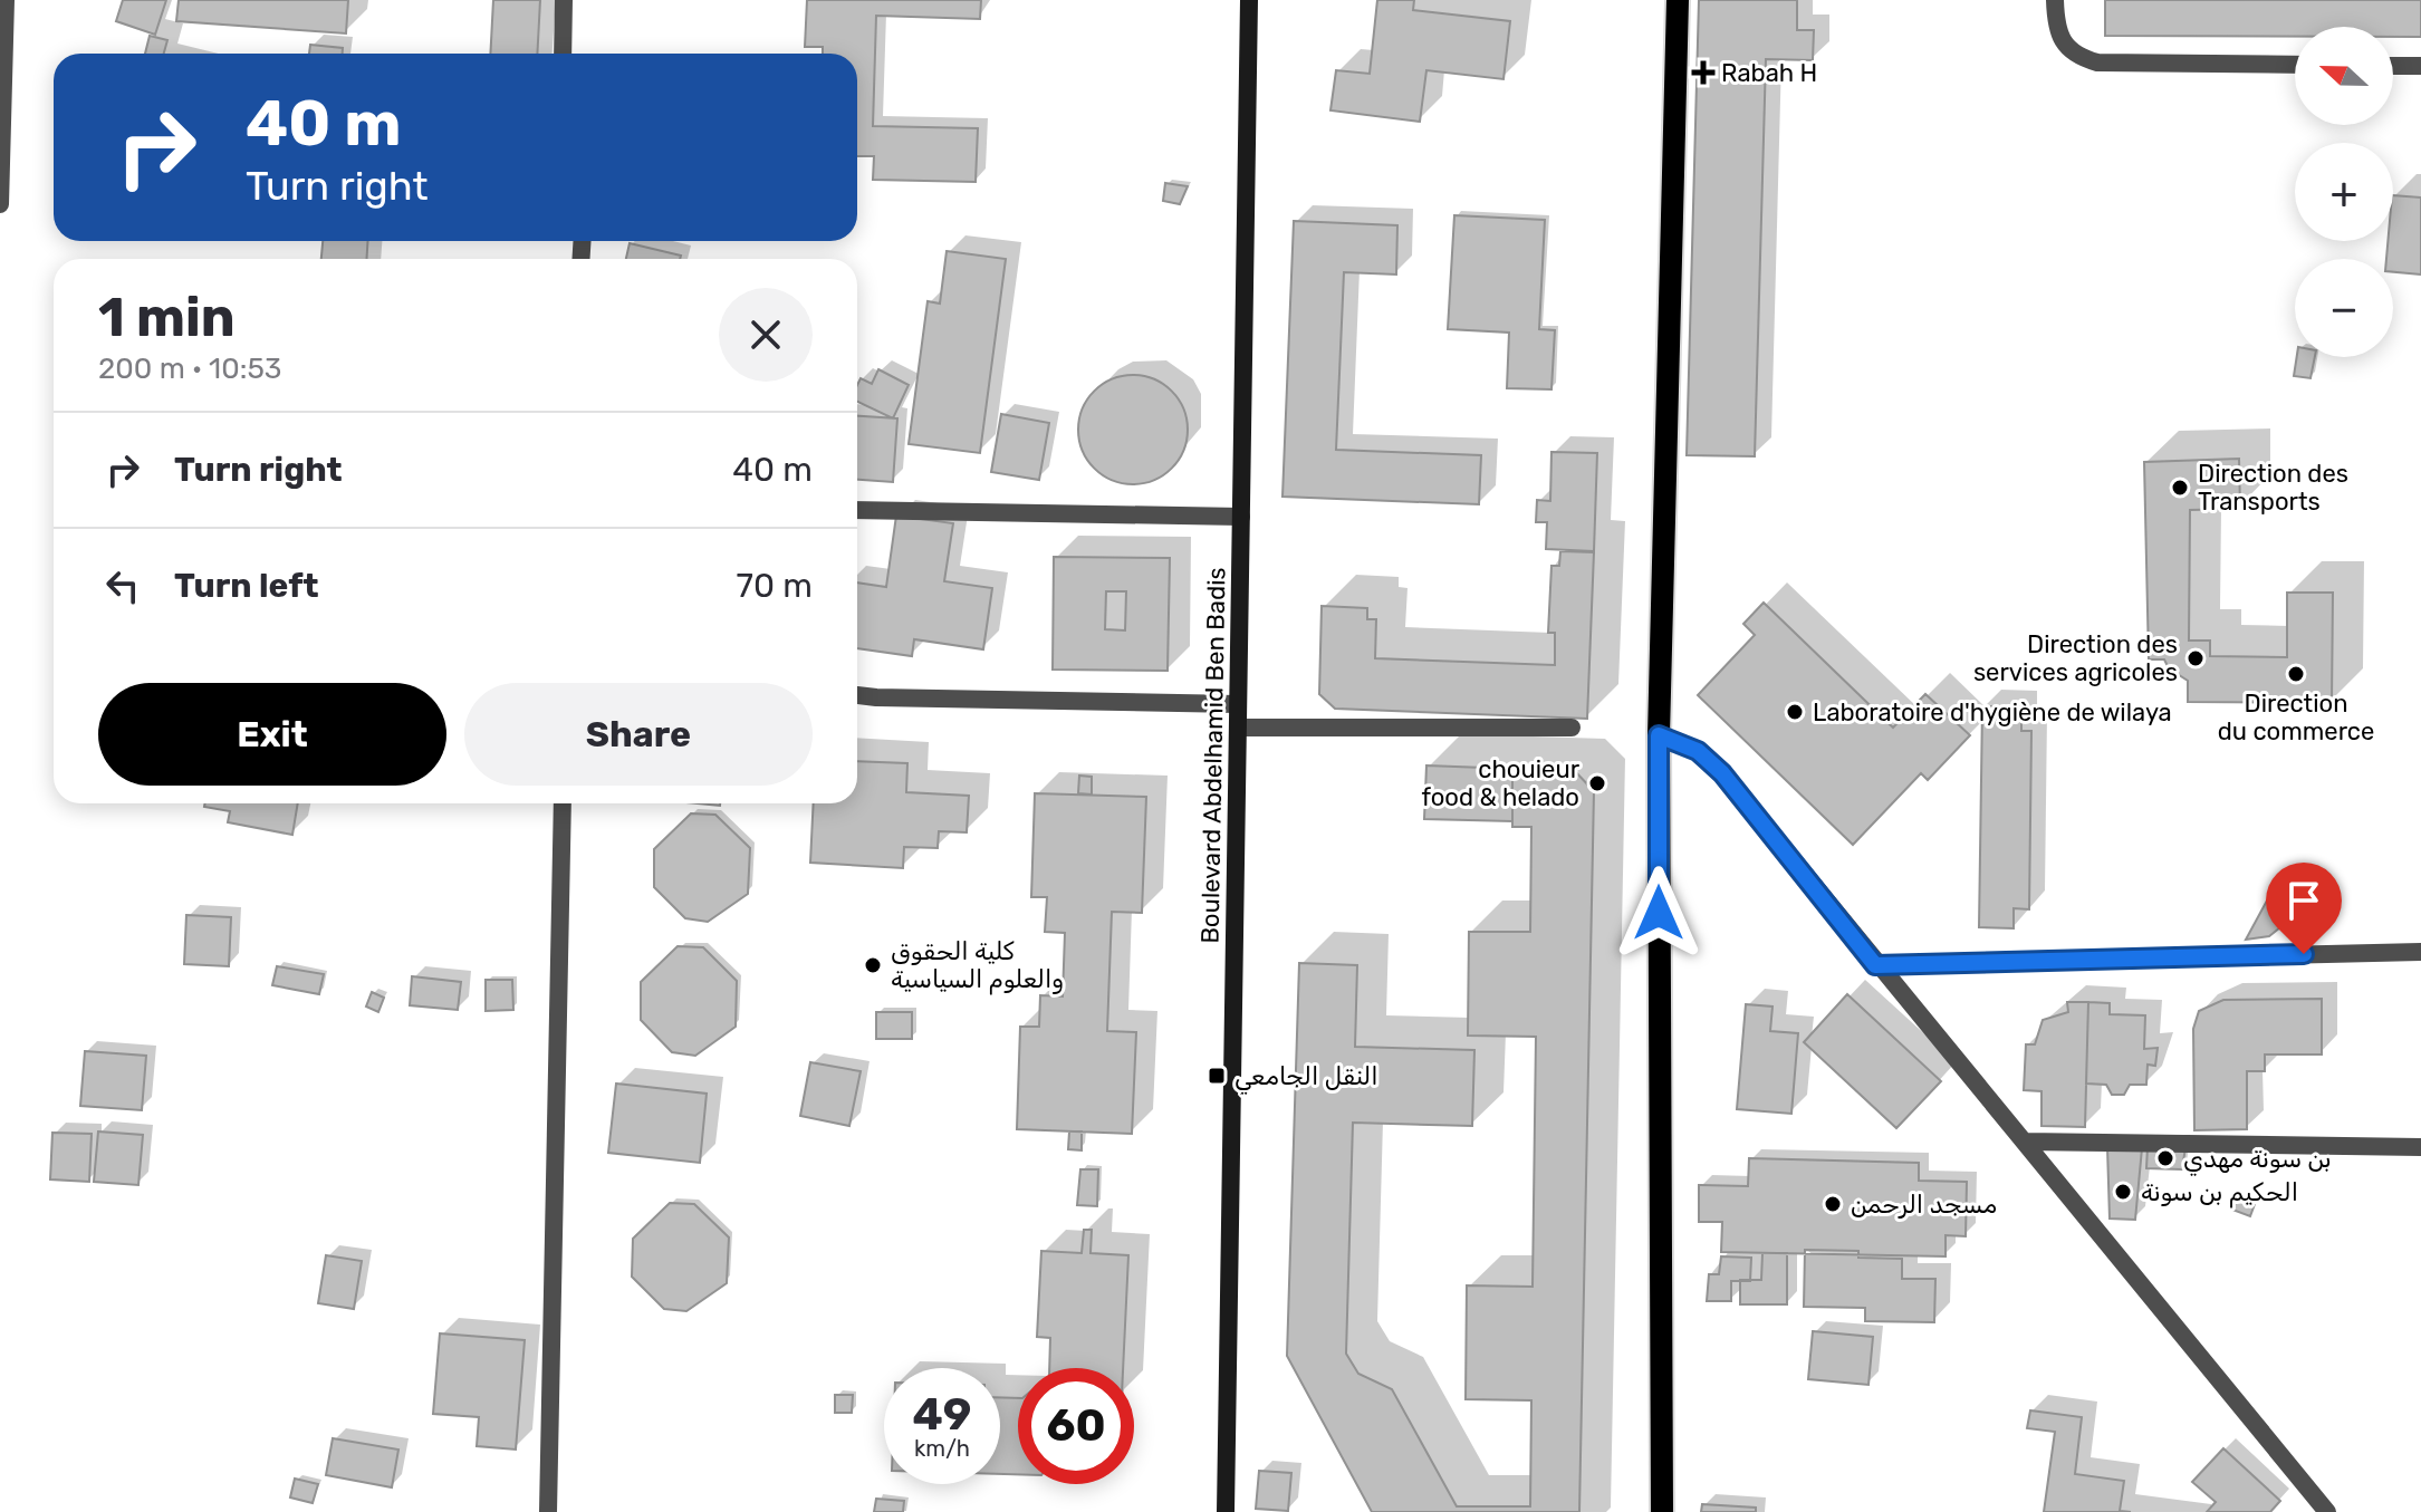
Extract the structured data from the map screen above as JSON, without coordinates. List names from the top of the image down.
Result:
{
  "streets": {
    "main road": ["Boulevard Abdelhamid Ben Badis"]
  },
  "places": {
    "health": ["Rabah H"],
    "other": [
      "Direction des Transports",
      "Direction des services agricoles",
      "Direction du commerce",
      "Laboratoire d'hygiène de wilaya",
      "chouieur food & helado",
      "كلية الحقوق والعلوم السياسية",
      "بن سونة مهدي",
      "الحكيم بن سونة",
      "مسجد الرحمن"
    ],
    "transit": ["النقل الجامعي"]
  },
  "north": "left",
  "page": {
    "map_buttons": ["+", "−"],
    "turn": ["40 m", "Turn right"],
    "heading": ["1 min", "200 m · 10:53"],
    "list": [
      {
        "name": "Turn right",
        "value": "40 m"
      },
      {
        "name": "Turn left",
        "value": "70 m"
      }
    ],
    "buttons": ["Exit", "Share"],
    "speed": "49 km/h",
    "limit": "60"
  }
}
